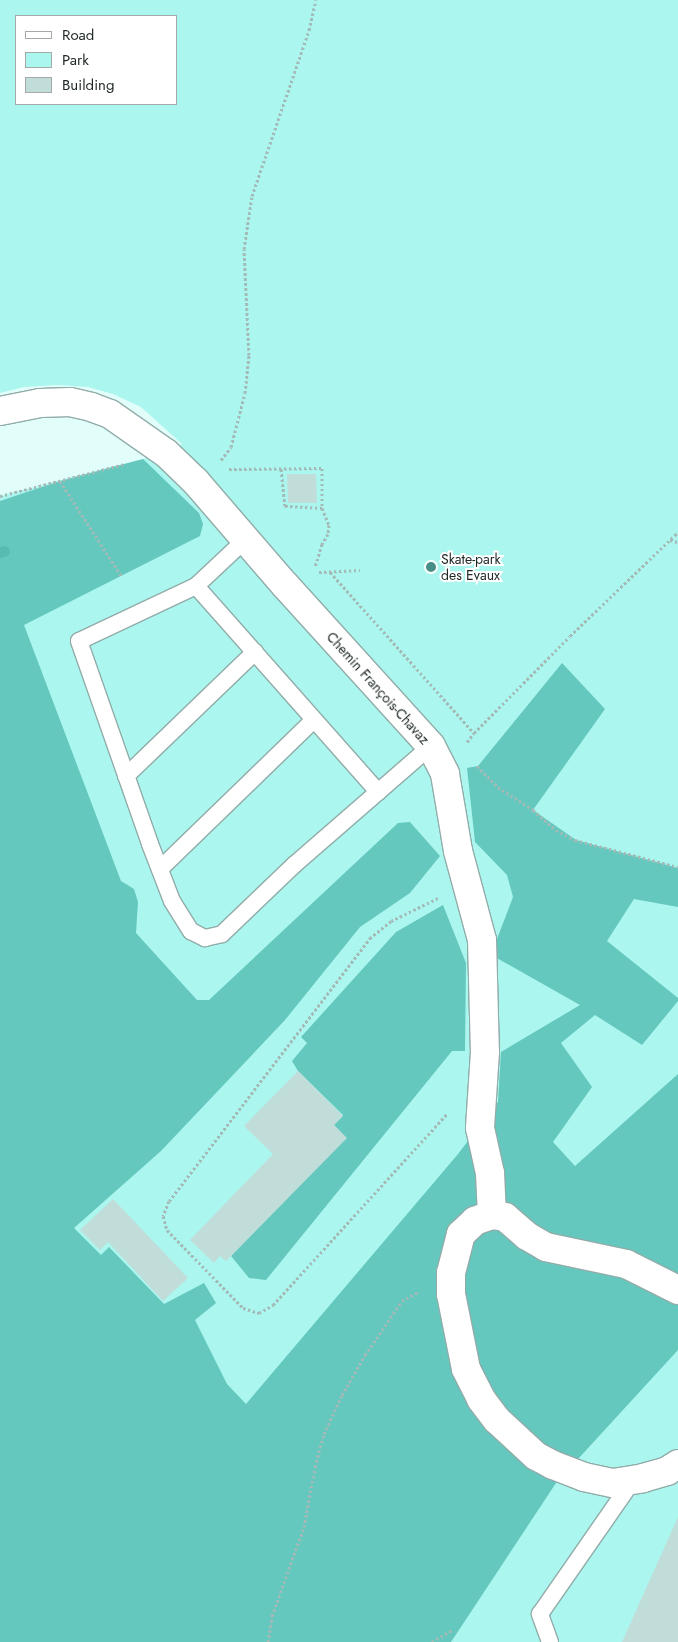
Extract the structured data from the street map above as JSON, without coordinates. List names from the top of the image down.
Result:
{
  "streets": {
    "street": ["Chemin François-Chavaz"]
  },
  "places": ["Skate-park des Evaux"],
  "legend": ["Road", "Park", "Building"]
}
